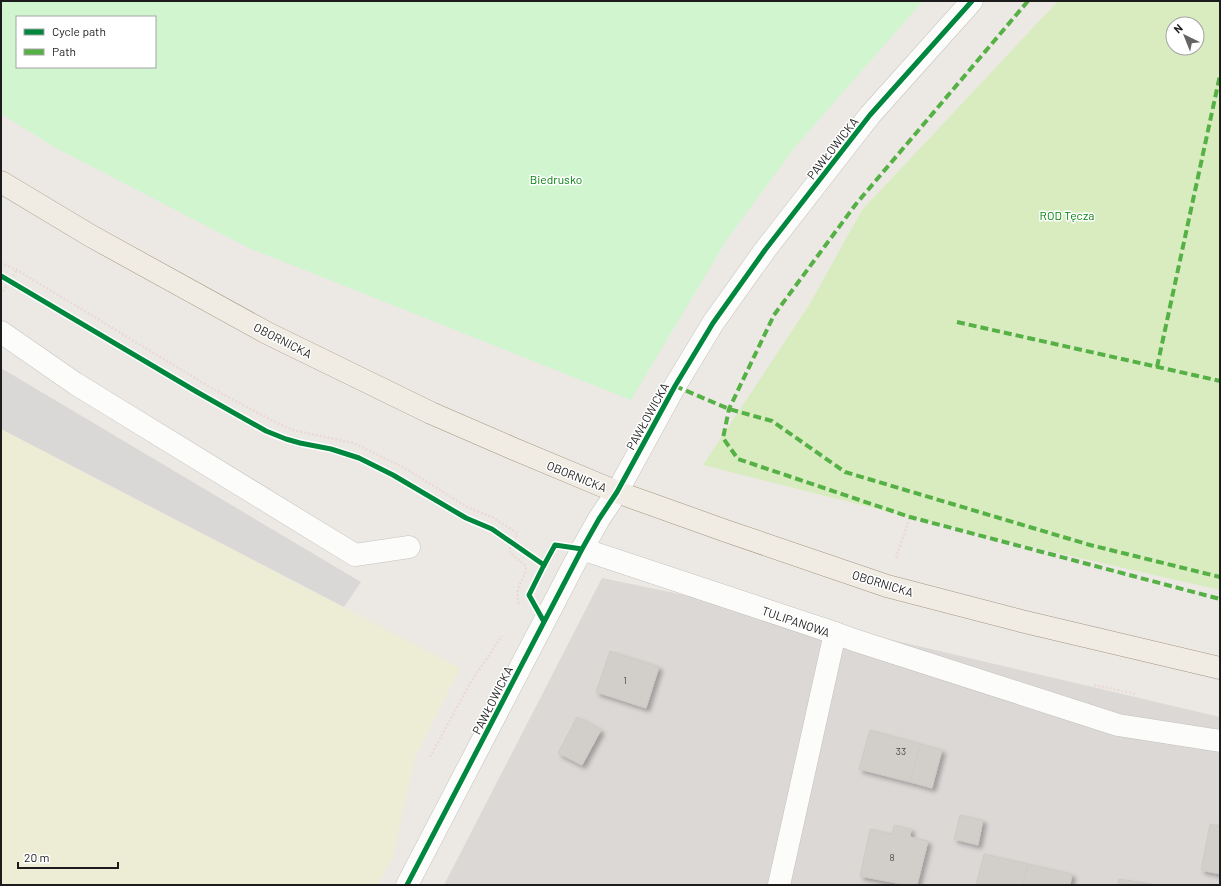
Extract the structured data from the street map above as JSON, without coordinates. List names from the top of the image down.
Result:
{
  "streets": {
    "main road": ["OBORNICKA"],
    "street": ["PAWŁOWICKA", "TULIPANOWA"]
  },
  "crossings": [
    ["PAWŁOWICKA", "OBORNICKA"],
    ["PAWŁOWICKA", "TULIPANOWA"]
  ],
  "parks": ["Biedrusko", "ROD Tęcza"],
  "house_numbers": ["1", "33", "8"],
  "legend": ["Cycle path", "Path"],
  "scale_bar": "20 m",
  "north": "top left"
}
